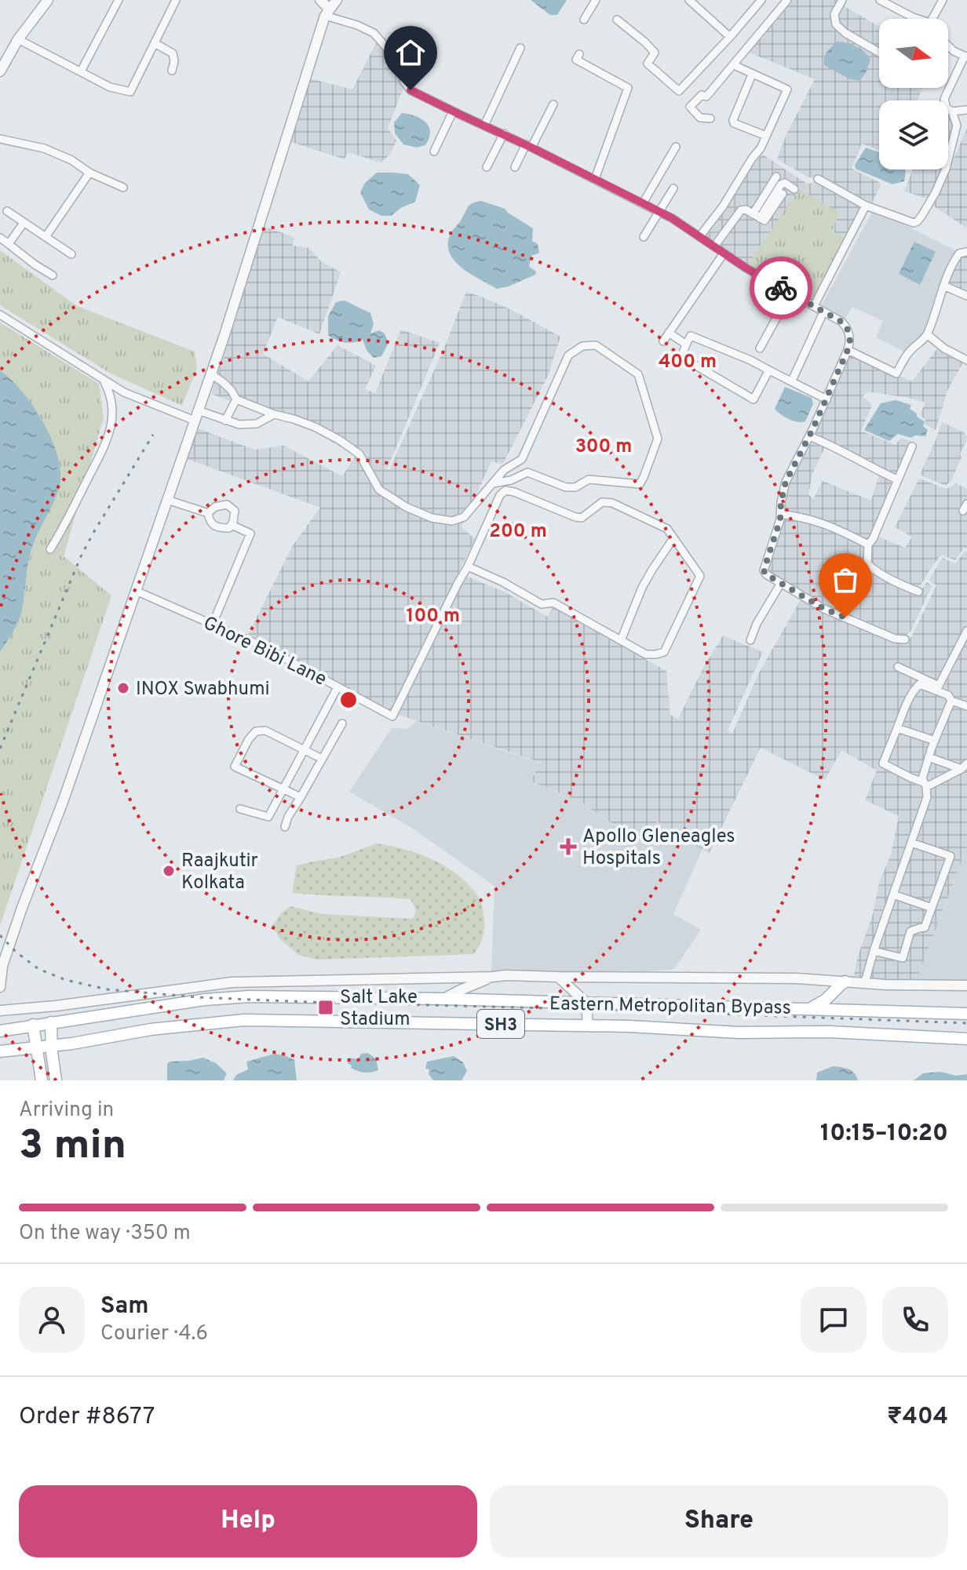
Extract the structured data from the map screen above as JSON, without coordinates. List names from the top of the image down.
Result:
{
  "streets": {
    "main road": ["Eastern Metropolitan Bypass", "SH3"],
    "street": ["Ghore Bibi Lane"]
  },
  "places": {
    "other": ["INOX Swabhumi", "Raajkutir Kolkata"],
    "health": ["Apollo Gleneagles Hospitals"],
    "transit": ["Salt Lake Stadium"]
  },
  "north": "right",
  "page": {
    "heading": ["3 min", "Arriving in", "10:15–10:20"],
    "panel": [
      "Sam",
      "Courier · 4.6",
      "Order #8677",
      "₹404"
    ],
    "bar": "On the way · 350 m",
    "buttons": ["Help", "Share"]
  },
  "rings": [
    "400 m",
    "300 m",
    "200 m",
    "100 m"
  ]
}
